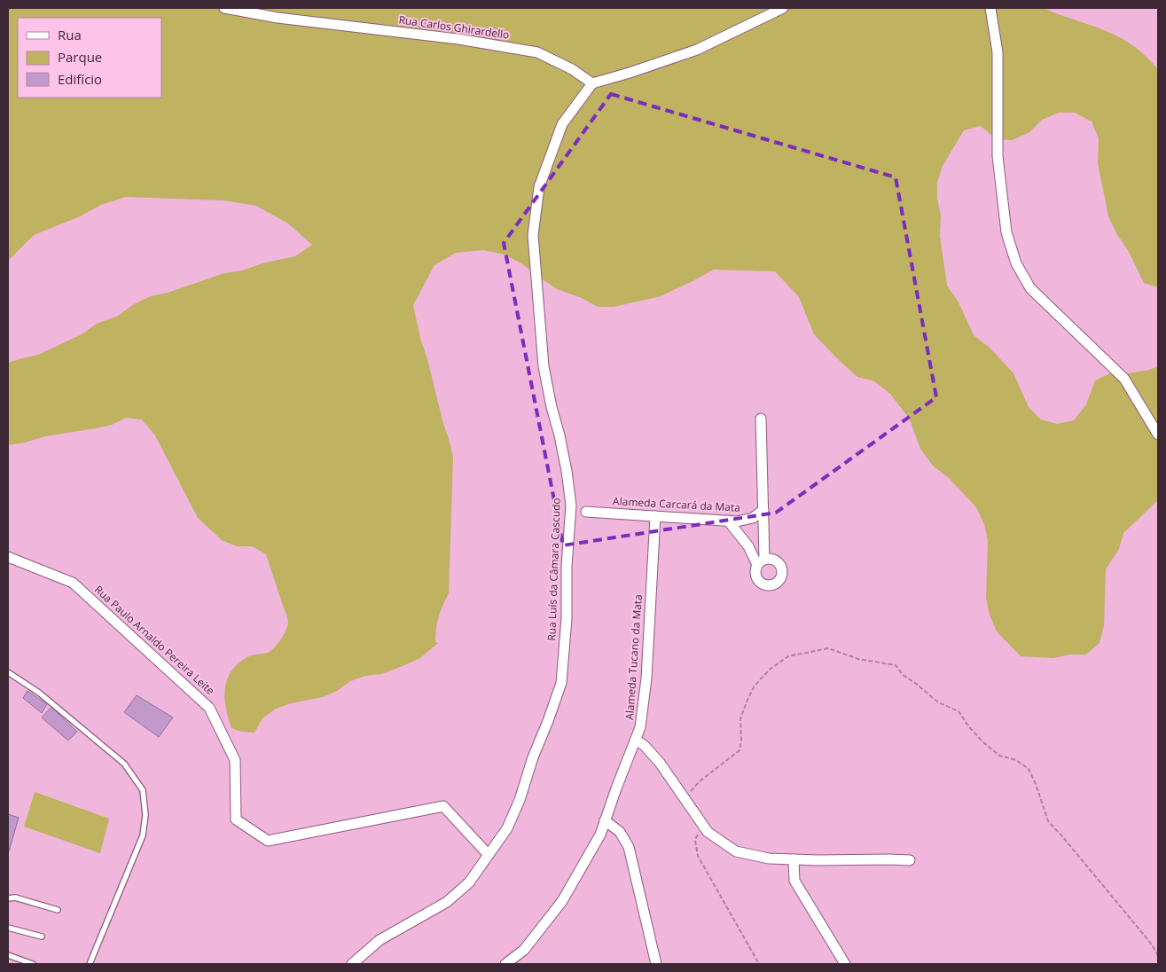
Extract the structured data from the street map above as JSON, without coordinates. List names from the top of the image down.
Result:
{
  "streets": {
    "street": [
      "Rua Carlos Ghirardello",
      "Alameda Carcará da Mata",
      "Rua Luís da Câmara Cascudo",
      "Rua Paulo Arnaldo Pereira Leite",
      "Alameda Tucano da Mata"
    ]
  },
  "crossings": [
    ["Rua Carlos Ghirardello", "Rua Luís da Câmara Cascudo"],
    ["Alameda Carcará da Mata", "Alameda Tucano da Mata"],
    ["Rua Luís da Câmara Cascudo", "Rua Paulo Arnaldo Pereira Leite"]
  ],
  "legend": ["Rua", "Parque", "Edifício"]
}
